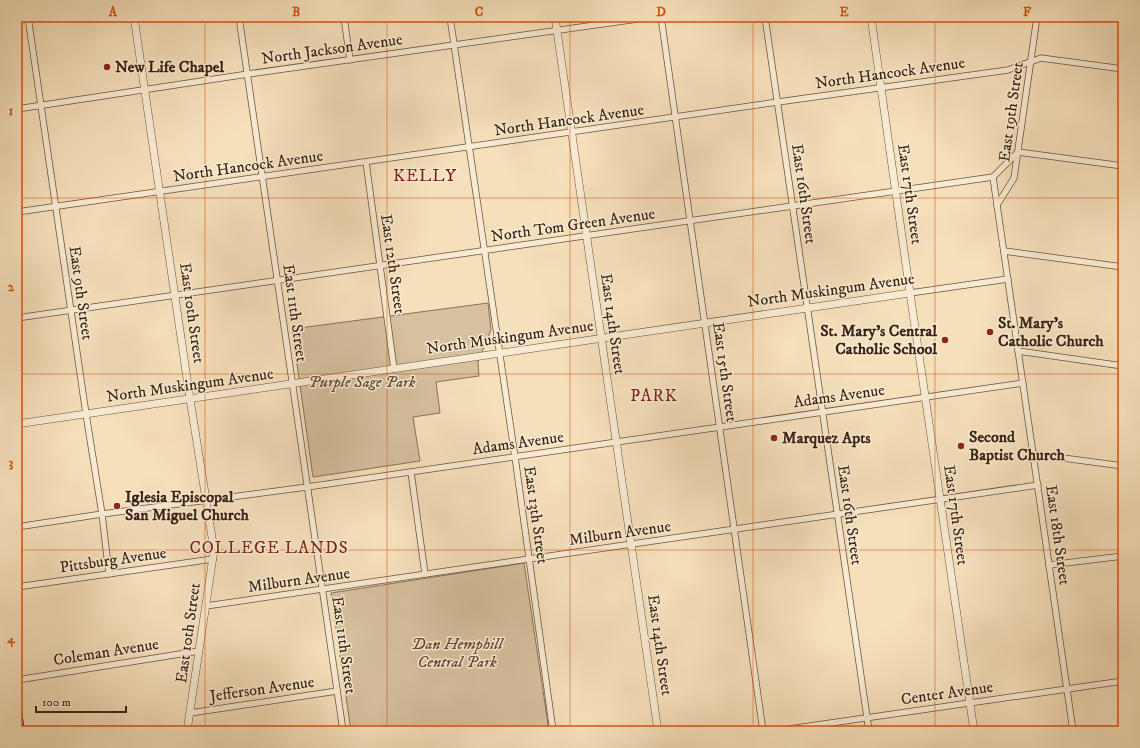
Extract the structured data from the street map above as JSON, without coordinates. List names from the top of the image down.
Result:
{
  "streets": {
    "street": [
      "North Jackson Avenue",
      "North Hancock Avenue",
      "East 19th Street",
      "East 16th Street",
      "East 17th Street",
      "North Tom Green Avenue",
      "East 12th Street",
      "North Muskingum Avenue",
      "East 9th Street",
      "East 10th Street",
      "East 11th Street",
      "East 14th Street",
      "East 15th Street",
      "Adams Avenue",
      "East 13th Street",
      "Milburn Avenue",
      "East 18th Street",
      "Pittsburg Avenue",
      "Coleman Avenue",
      "Jefferson Avenue",
      "Center Avenue"
    ]
  },
  "crossings": [
    ["North Jackson Avenue", "East 9th Street"],
    ["North Jackson Avenue", "East 10th Street"],
    ["North Jackson Avenue", "East 11th Street"],
    ["North Jackson Avenue", "East 14th Street"],
    ["North Jackson Avenue", "East 13th Street"],
    ["North Hancock Avenue", "East 19th Street"],
    ["North Hancock Avenue", "East 16th Street"],
    ["North Hancock Avenue", "East 17th Street"],
    ["North Hancock Avenue", "East 12th Street"],
    ["North Hancock Avenue", "East 9th Street"],
    ["North Hancock Avenue", "East 10th Street"],
    ["North Hancock Avenue", "East 11th Street"],
    ["North Hancock Avenue", "East 14th Street"],
    ["North Hancock Avenue", "East 15th Street"],
    ["North Hancock Avenue", "East 13th Street"],
    ["East 19th Street", "East 18th Street"],
    ["East 16th Street", "North Tom Green Avenue"],
    ["East 16th Street", "North Muskingum Avenue"],
    ["East 16th Street", "Adams Avenue"],
    ["East 16th Street", "Milburn Avenue"],
    ["East 16th Street", "Center Avenue"],
    ["East 17th Street", "North Tom Green Avenue"],
    ["East 17th Street", "North Muskingum Avenue"],
    ["East 17th Street", "Adams Avenue"],
    ["East 17th Street", "Milburn Avenue"],
    ["East 17th Street", "Center Avenue"],
    ["North Tom Green Avenue", "East 12th Street"],
    ["North Tom Green Avenue", "East 9th Street"],
    ["North Tom Green Avenue", "East 10th Street"],
    ["North Tom Green Avenue", "East 11th Street"],
    ["North Tom Green Avenue", "East 14th Street"],
    ["North Tom Green Avenue", "East 15th Street"],
    ["North Tom Green Avenue", "East 13th Street"],
    ["North Tom Green Avenue", "East 18th Street"],
    ["East 12th Street", "North Muskingum Avenue"],
    ["North Muskingum Avenue", "East 9th Street"],
    ["North Muskingum Avenue", "East 10th Street"],
    ["North Muskingum Avenue", "East 11th Street"],
    ["North Muskingum Avenue", "East 14th Street"],
    ["North Muskingum Avenue", "East 15th Street"],
    ["North Muskingum Avenue", "East 13th Street"],
    ["North Muskingum Avenue", "East 18th Street"],
    ["East 9th Street", "Adams Avenue"],
    ["East 9th Street", "Pittsburg Avenue"],
    ["East 10th Street", "Adams Avenue"],
    ["East 10th Street", "Milburn Avenue"],
    ["East 10th Street", "Pittsburg Avenue"],
    ["East 10th Street", "Coleman Avenue"],
    ["East 10th Street", "Jefferson Avenue"],
    ["East 11th Street", "Adams Avenue"],
    ["East 11th Street", "Milburn Avenue"],
    ["East 11th Street", "Jefferson Avenue"],
    ["East 14th Street", "Adams Avenue"],
    ["East 14th Street", "Milburn Avenue"],
    ["East 15th Street", "Adams Avenue"],
    ["East 15th Street", "Milburn Avenue"],
    ["Adams Avenue", "East 13th Street"],
    ["Adams Avenue", "East 18th Street"],
    ["East 13th Street", "Milburn Avenue"],
    ["Milburn Avenue", "East 18th Street"],
    ["East 18th Street", "Center Avenue"]
  ],
  "districts": ["KELLY", "PARK", "COLLEGE LANDS"],
  "parks": ["Purple Sage Park", "Dan Hemphill Central Park"],
  "places": [
    "New Life Chapel",
    "St. Mary's Catholic Church",
    "St. Mary's Central Catholic School",
    "Marquez Apts",
    "Second Baptist Church",
    "Iglesia Episcopal San Miguel Church"
  ],
  "scale_bar": "100 m",
  "grid": {
    "columns": [
      "A",
      "B",
      "C",
      "D",
      "E",
      "F"
    ],
    "rows": [
      "1",
      "2",
      "3",
      "4"
    ]
  }
}
